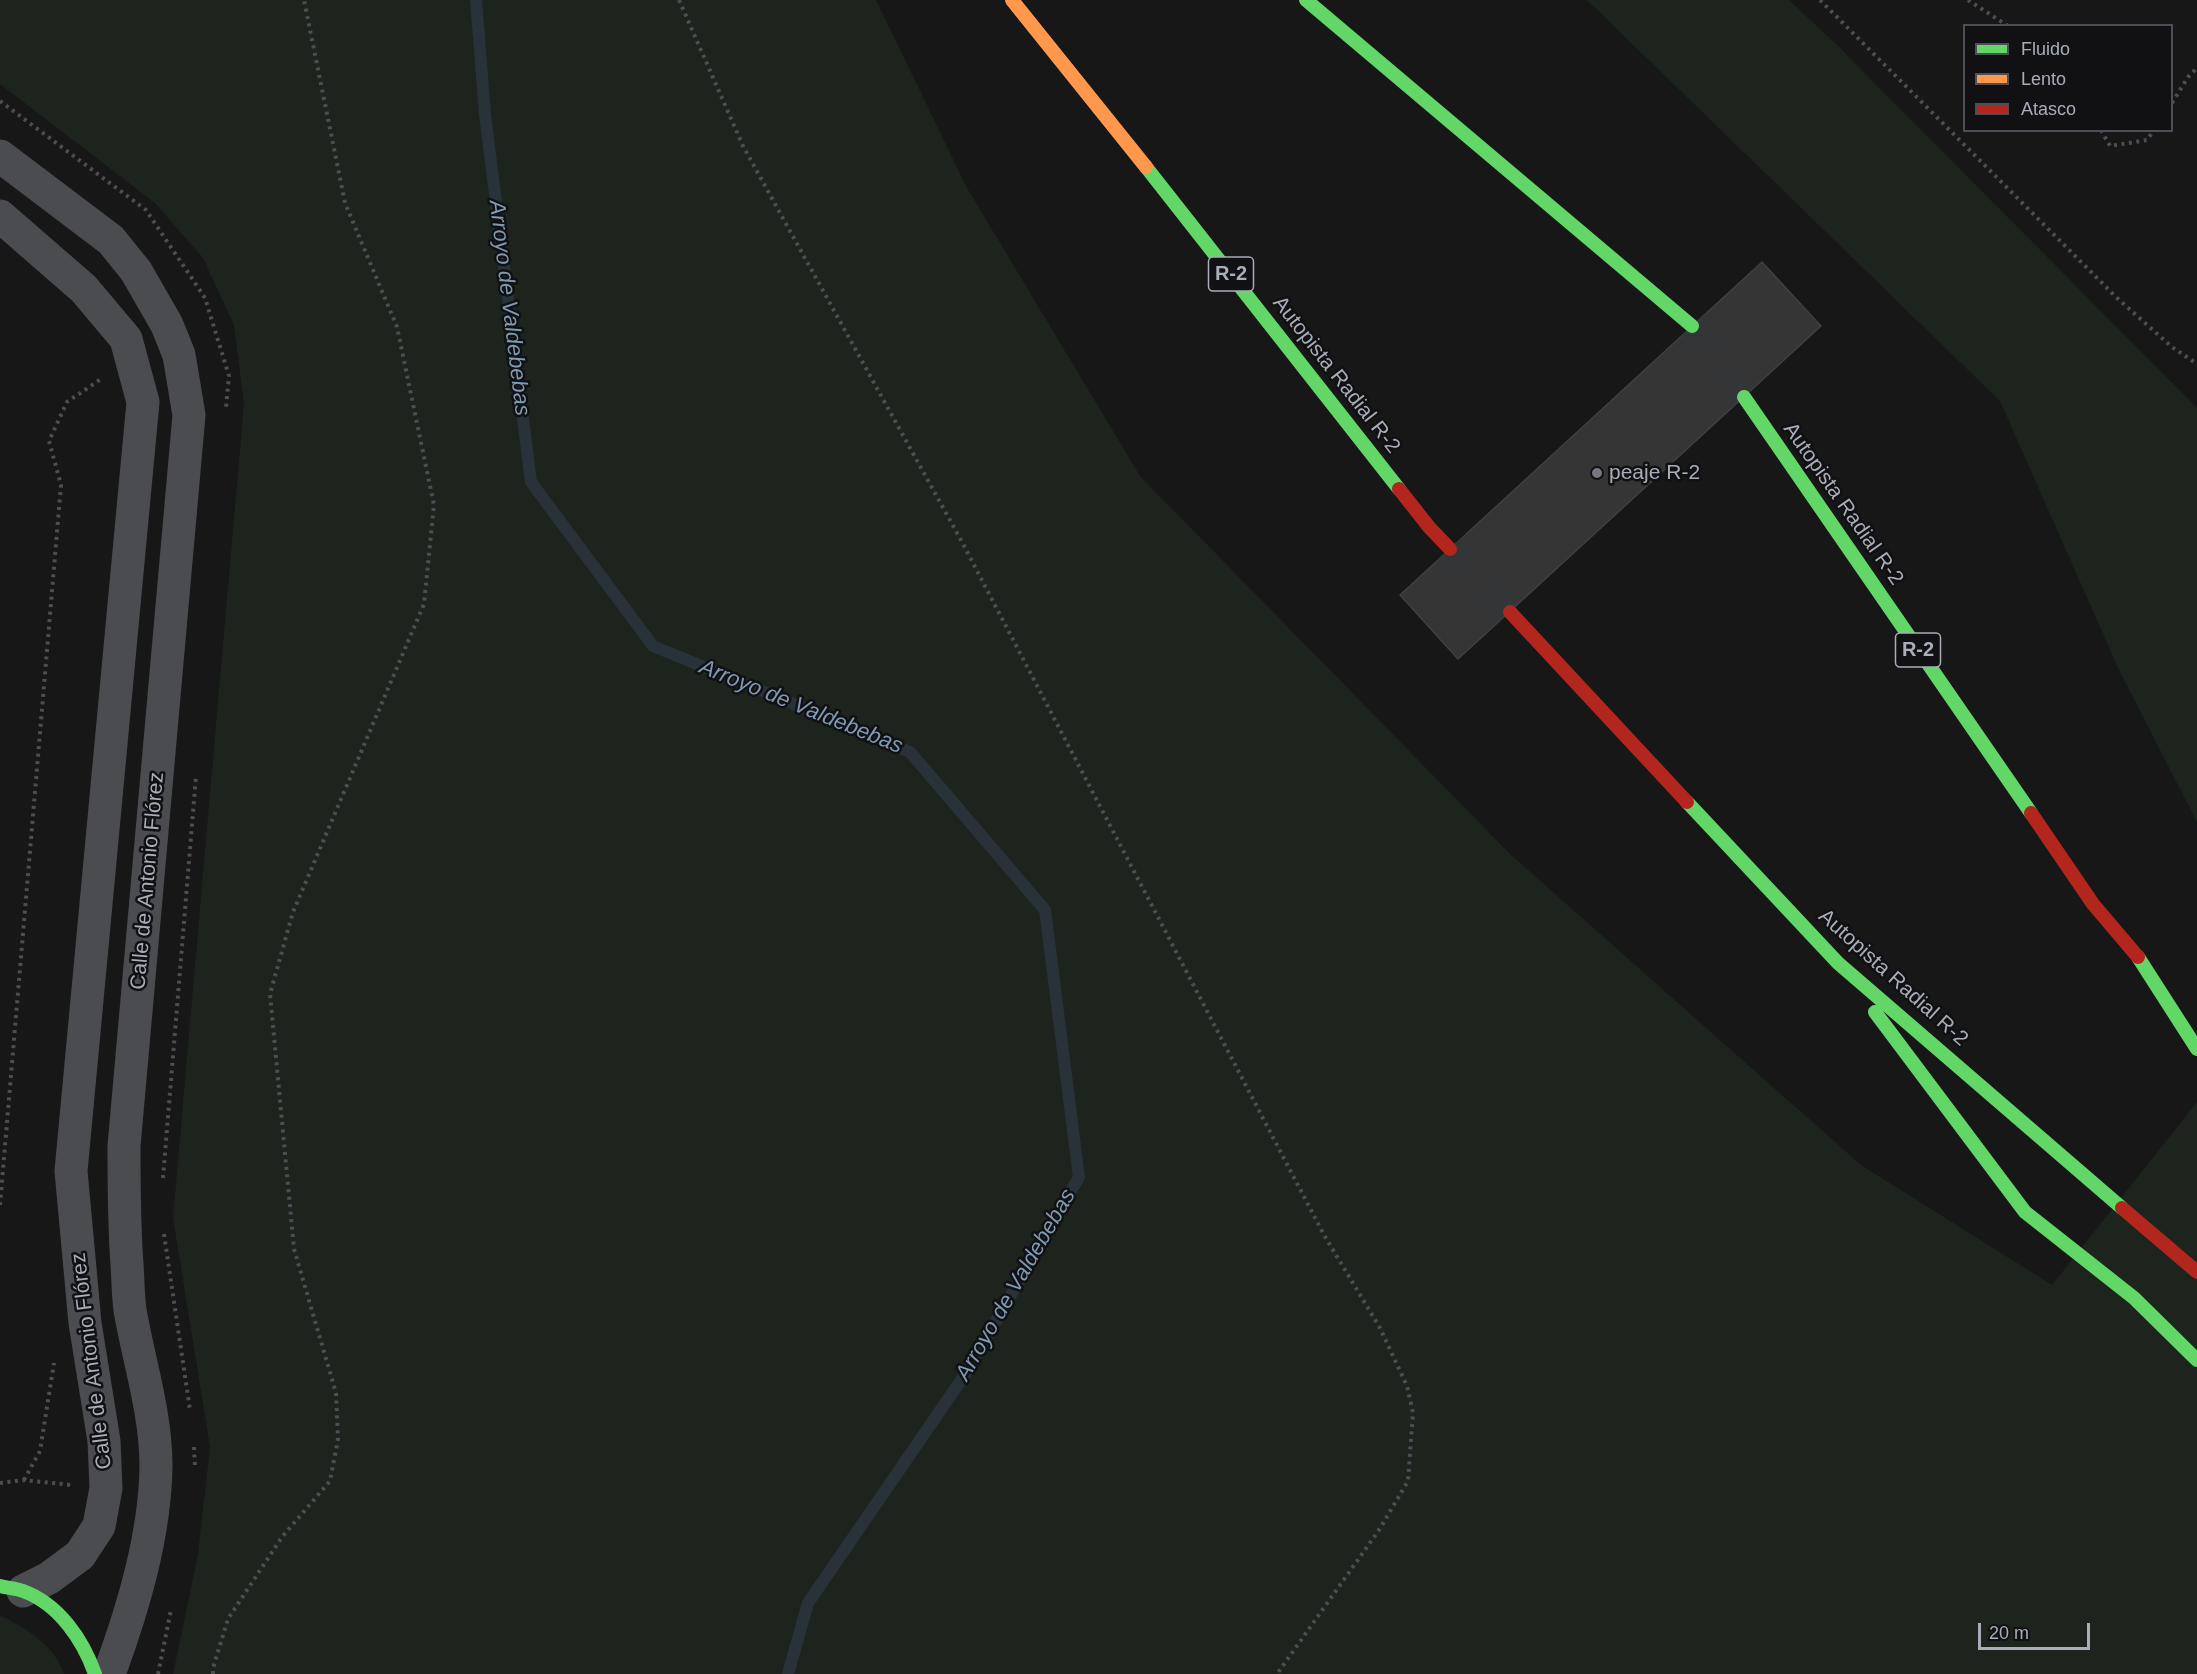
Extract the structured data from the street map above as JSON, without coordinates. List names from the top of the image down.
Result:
{
  "streets": {
    "main road": ["R-2", "Autopista Radial R-2"],
    "street": ["Calle de Antonio Flórez"]
  },
  "water": ["Arroyo de Valdebebas"],
  "places": ["peaje R-2"],
  "legend": ["Fluido", "Lento", "Atasco"],
  "scale_bar": "20 m"
}
